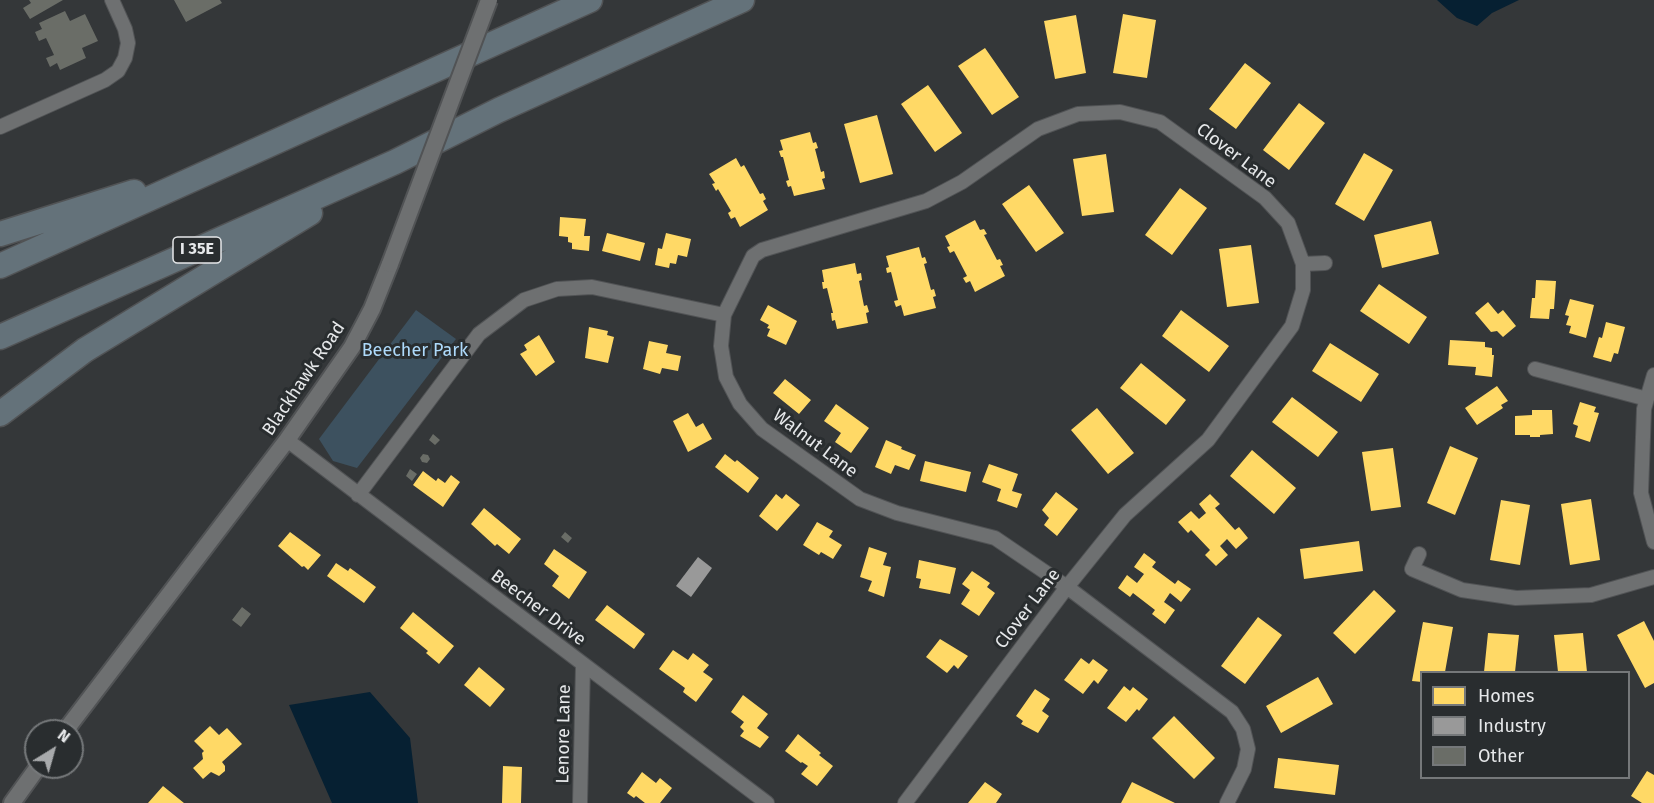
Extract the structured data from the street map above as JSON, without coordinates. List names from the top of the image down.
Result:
{
  "streets": {
    "highway": ["I 35E"],
    "street": [
      "Clover Lane",
      "Blackhawk Road",
      "Walnut Lane",
      "Beecher Drive",
      "Lenore Lane"
    ]
  },
  "crossings": [
    ["Clover Lane", "Walnut Lane"],
    ["Blackhawk Road", "Beecher Drive"],
    ["Beecher Drive", "Lenore Lane"]
  ],
  "parks": ["Beecher Park"],
  "legend": ["Homes", "Industry", "Other"],
  "north": "top right"
}
